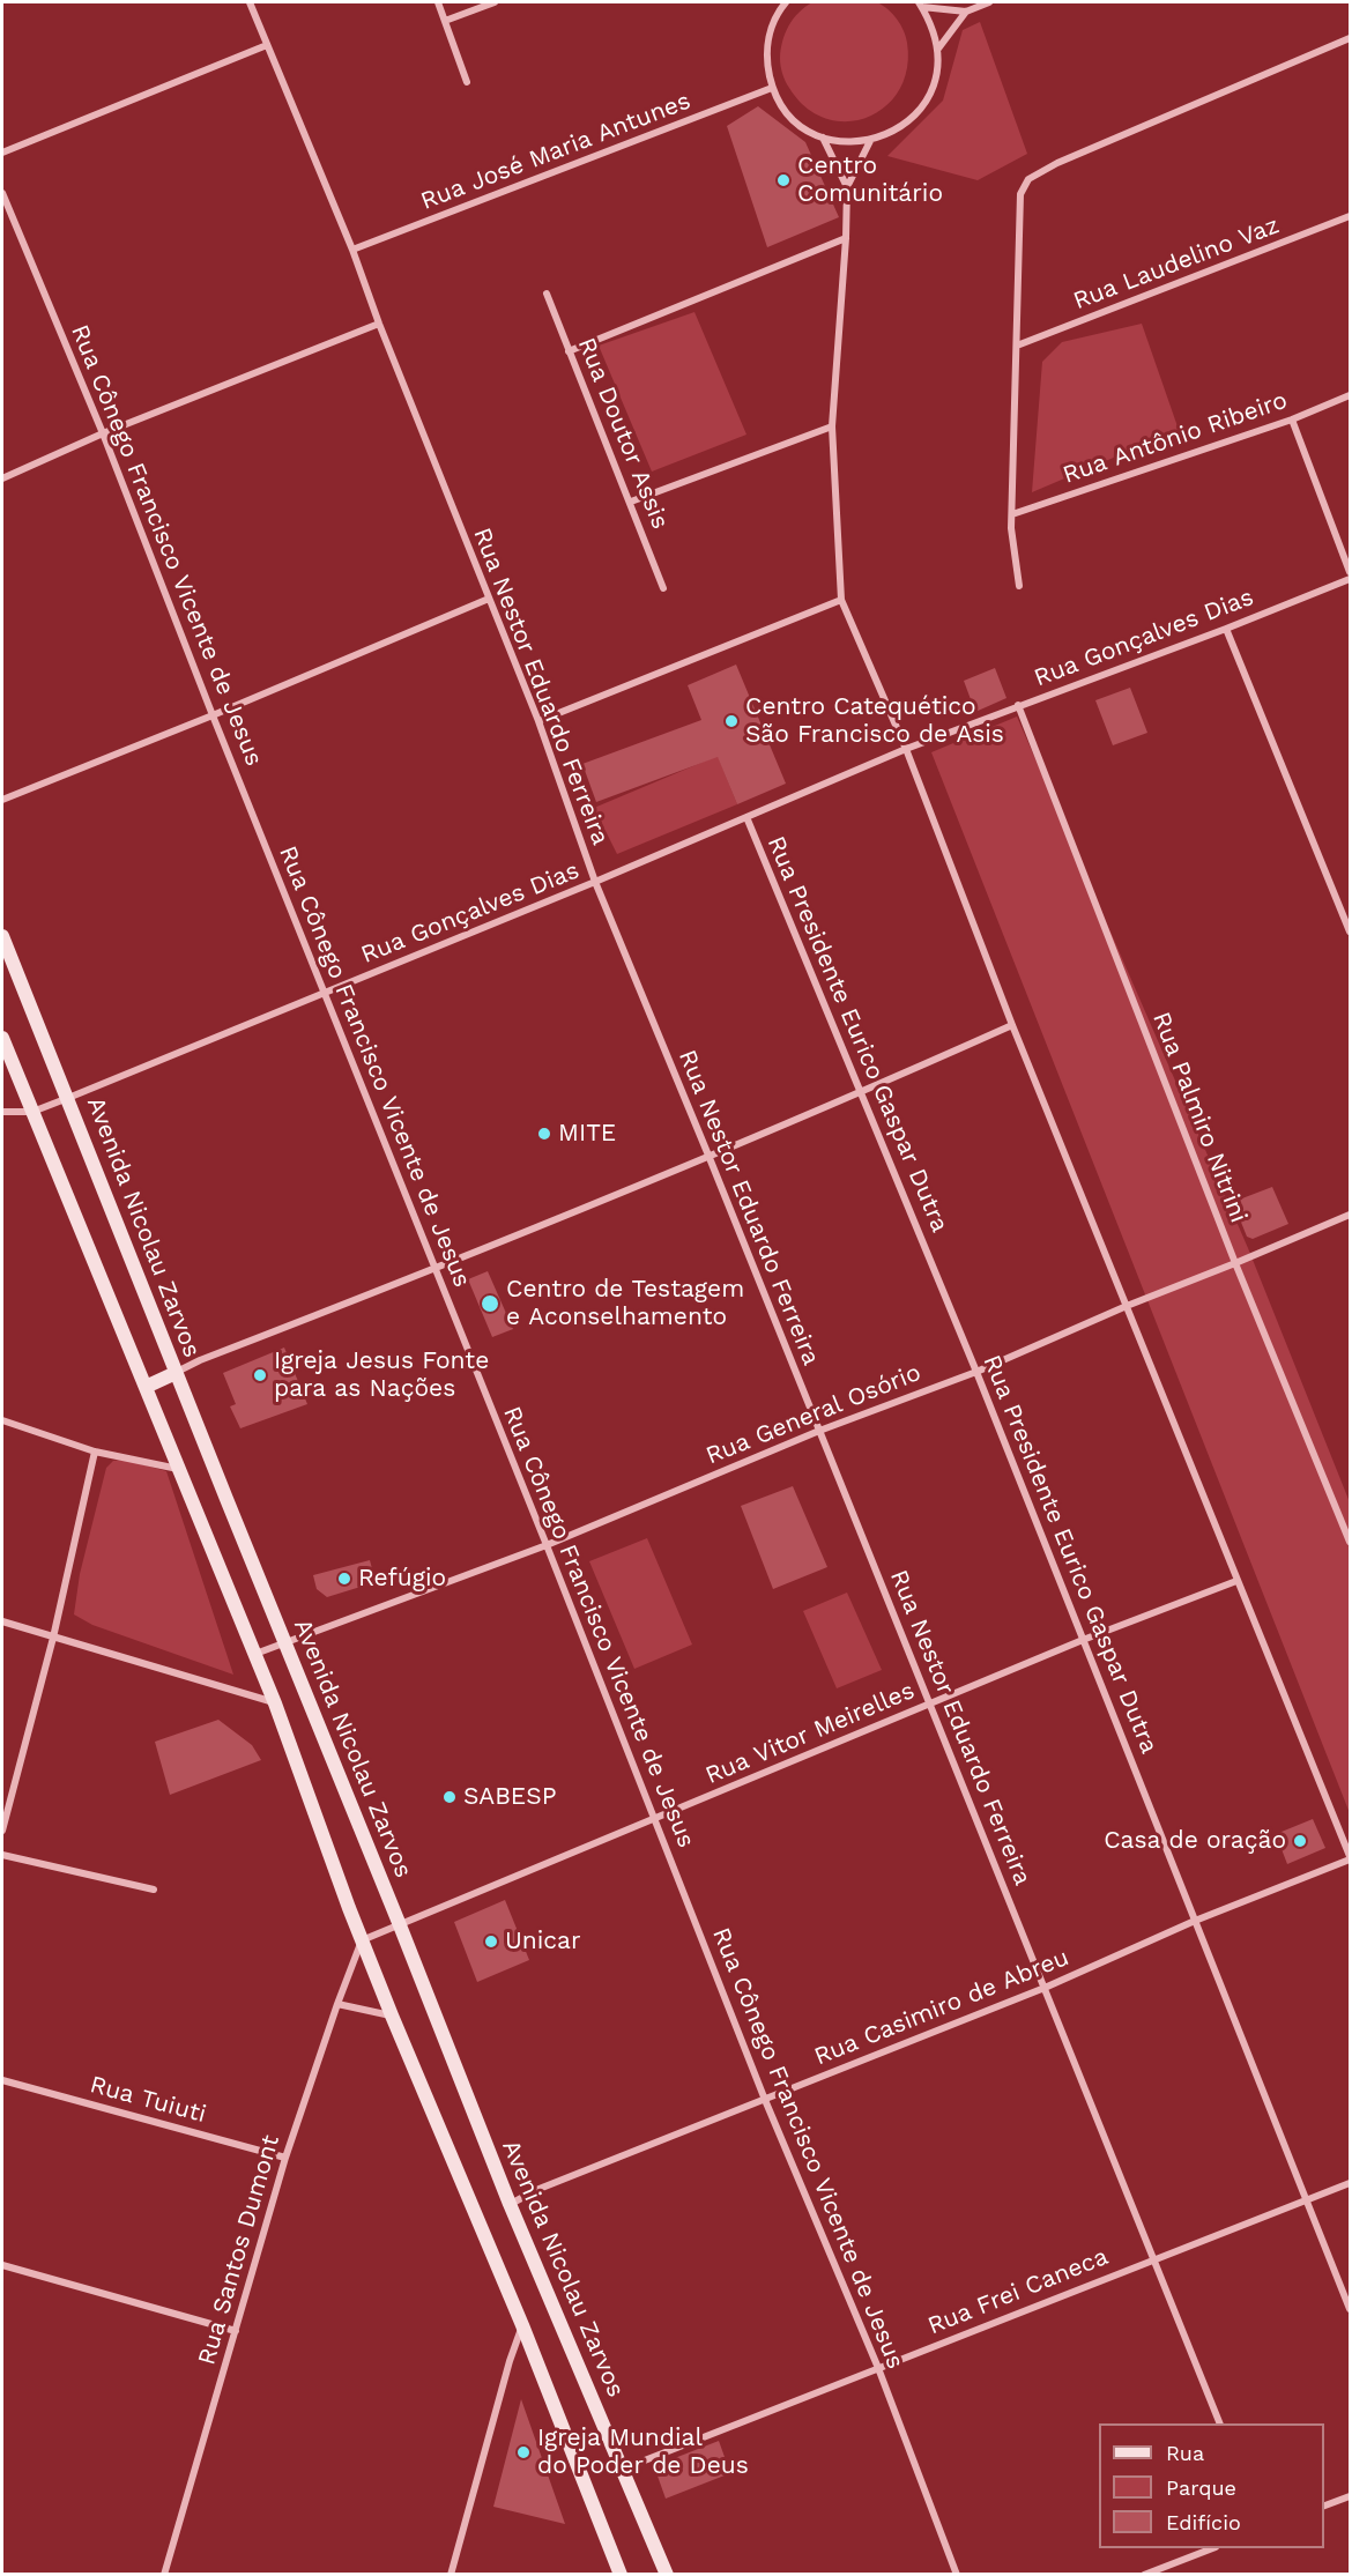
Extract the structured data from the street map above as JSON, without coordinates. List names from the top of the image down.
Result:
{
  "streets": {
    "main road": ["Avenida Nicolau Zarvos"],
    "street": [
      "Rua José Maria Antunes",
      "Rua Laudelino Vaz",
      "Rua Doutor Assis",
      "Rua Antônio Ribeiro",
      "Rua Cônego Francisco Vicente de Jesus",
      "Rua Gonçalves Dias",
      "Rua Nestor Eduardo Ferreira",
      "Rua Presidente Eurico Gaspar Dutra",
      "Rua Palmiro Nitrini",
      "Rua General Osório",
      "Rua Vitor Meirelles",
      "Rua Casimiro de Abreu",
      "Rua Tuiuti",
      "Rua Santos Dumont",
      "Rua Frei Caneca"
    ]
  },
  "crossings": [
    ["Rua José Maria Antunes", "Rua Nestor Eduardo Ferreira"],
    ["Rua Cônego Francisco Vicente de Jesus", "Rua Gonçalves Dias"],
    ["Rua Cônego Francisco Vicente de Jesus", "Rua General Osório"],
    ["Rua Cônego Francisco Vicente de Jesus", "Rua Vitor Meirelles"],
    ["Rua Cônego Francisco Vicente de Jesus", "Rua Casimiro de Abreu"],
    ["Rua Cônego Francisco Vicente de Jesus", "Rua Frei Caneca"],
    ["Rua Gonçalves Dias", "Rua Nestor Eduardo Ferreira"],
    ["Rua Gonçalves Dias", "Rua Presidente Eurico Gaspar Dutra"],
    ["Rua Gonçalves Dias", "Rua Palmiro Nitrini"],
    ["Rua Gonçalves Dias", "Avenida Nicolau Zarvos"],
    ["Rua Nestor Eduardo Ferreira", "Rua General Osório"],
    ["Rua Nestor Eduardo Ferreira", "Rua Vitor Meirelles"],
    ["Rua Nestor Eduardo Ferreira", "Rua Casimiro de Abreu"],
    ["Rua Nestor Eduardo Ferreira", "Rua Frei Caneca"],
    ["Rua Presidente Eurico Gaspar Dutra", "Rua General Osório"],
    ["Rua Presidente Eurico Gaspar Dutra", "Rua Vitor Meirelles"],
    ["Rua Presidente Eurico Gaspar Dutra", "Rua Casimiro de Abreu"],
    ["Rua Presidente Eurico Gaspar Dutra", "Rua Frei Caneca"],
    ["Rua Palmiro Nitrini", "Rua General Osório"],
    ["Avenida Nicolau Zarvos", "Rua General Osório"],
    ["Avenida Nicolau Zarvos", "Rua Vitor Meirelles"],
    ["Avenida Nicolau Zarvos", "Rua Casimiro de Abreu"],
    ["Avenida Nicolau Zarvos", "Rua Frei Caneca"],
    ["Rua Vitor Meirelles", "Rua Santos Dumont"],
    ["Rua Tuiuti", "Rua Santos Dumont"]
  ],
  "places": [
    "Centro Comunitário",
    "Centro Catequético São Francisco de Asis",
    "MITE",
    "Centro de Testagem e Aconselhamento",
    "Igreja Jesus Fonte para as Nações",
    "Refúgio",
    "SABESP",
    "Casa de oração",
    "Unicar",
    "Igreja Mundial do Poder de Deus"
  ],
  "legend": ["Rua", "Parque", "Edifício"]
}
